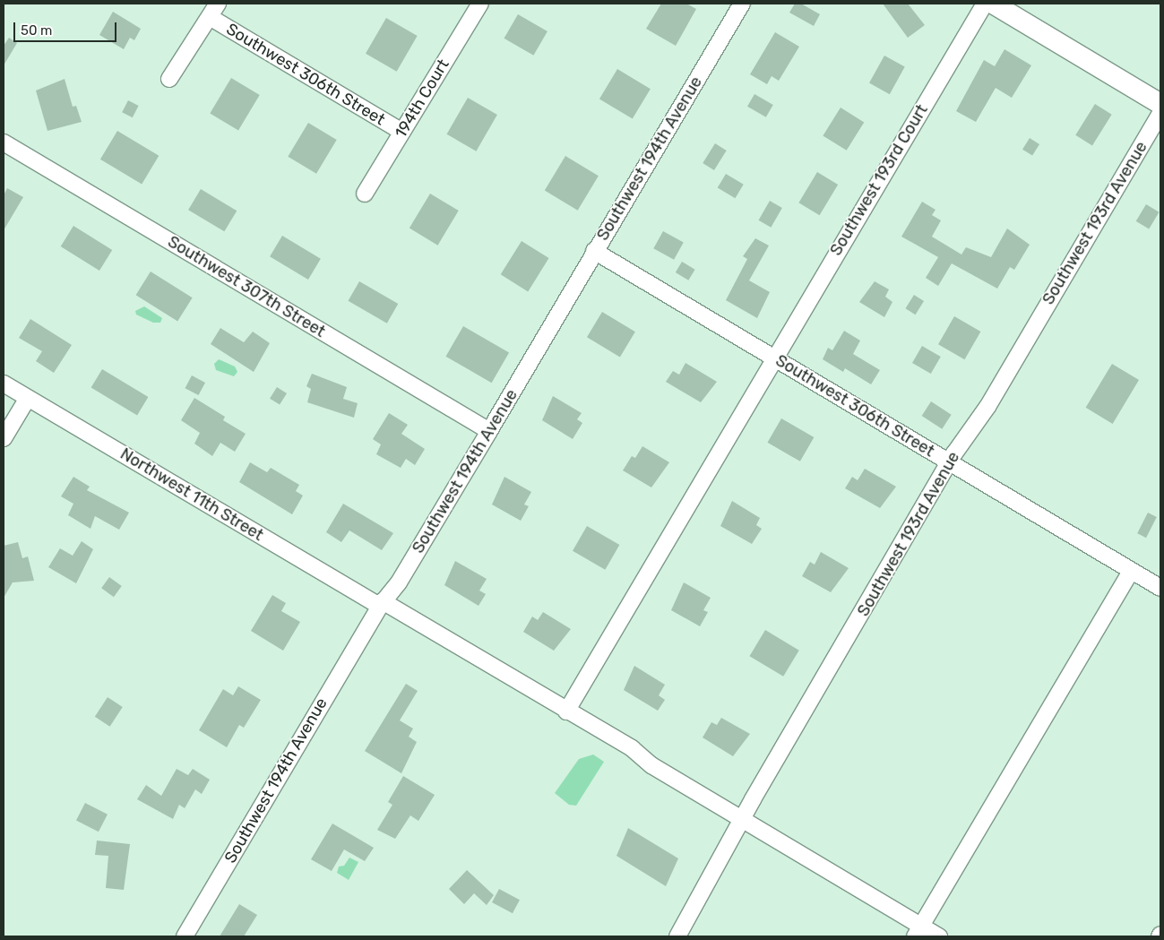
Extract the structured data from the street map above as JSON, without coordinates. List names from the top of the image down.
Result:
{
  "streets": {
    "street": [
      "Southwest 306th Street",
      "194th Court",
      "Southwest 194th Avenue",
      "Southwest 193rd Court",
      "Southwest 193rd Avenue",
      "Southwest 307th Street",
      "Northwest 11th Street"
    ]
  },
  "crossings": [
    ["Southwest 306th Street", "194th Court"],
    ["Southwest 306th Street", "Southwest 194th Avenue"],
    ["Southwest 306th Street", "Southwest 193rd Court"],
    ["Southwest 306th Street", "Southwest 193rd Avenue"],
    ["Southwest 194th Avenue", "Southwest 307th Street"],
    ["Southwest 194th Avenue", "Northwest 11th Street"],
    ["Southwest 193rd Court", "Northwest 11th Street"],
    ["Southwest 193rd Avenue", "Northwest 11th Street"]
  ],
  "scale_bar": "50 m"
}
